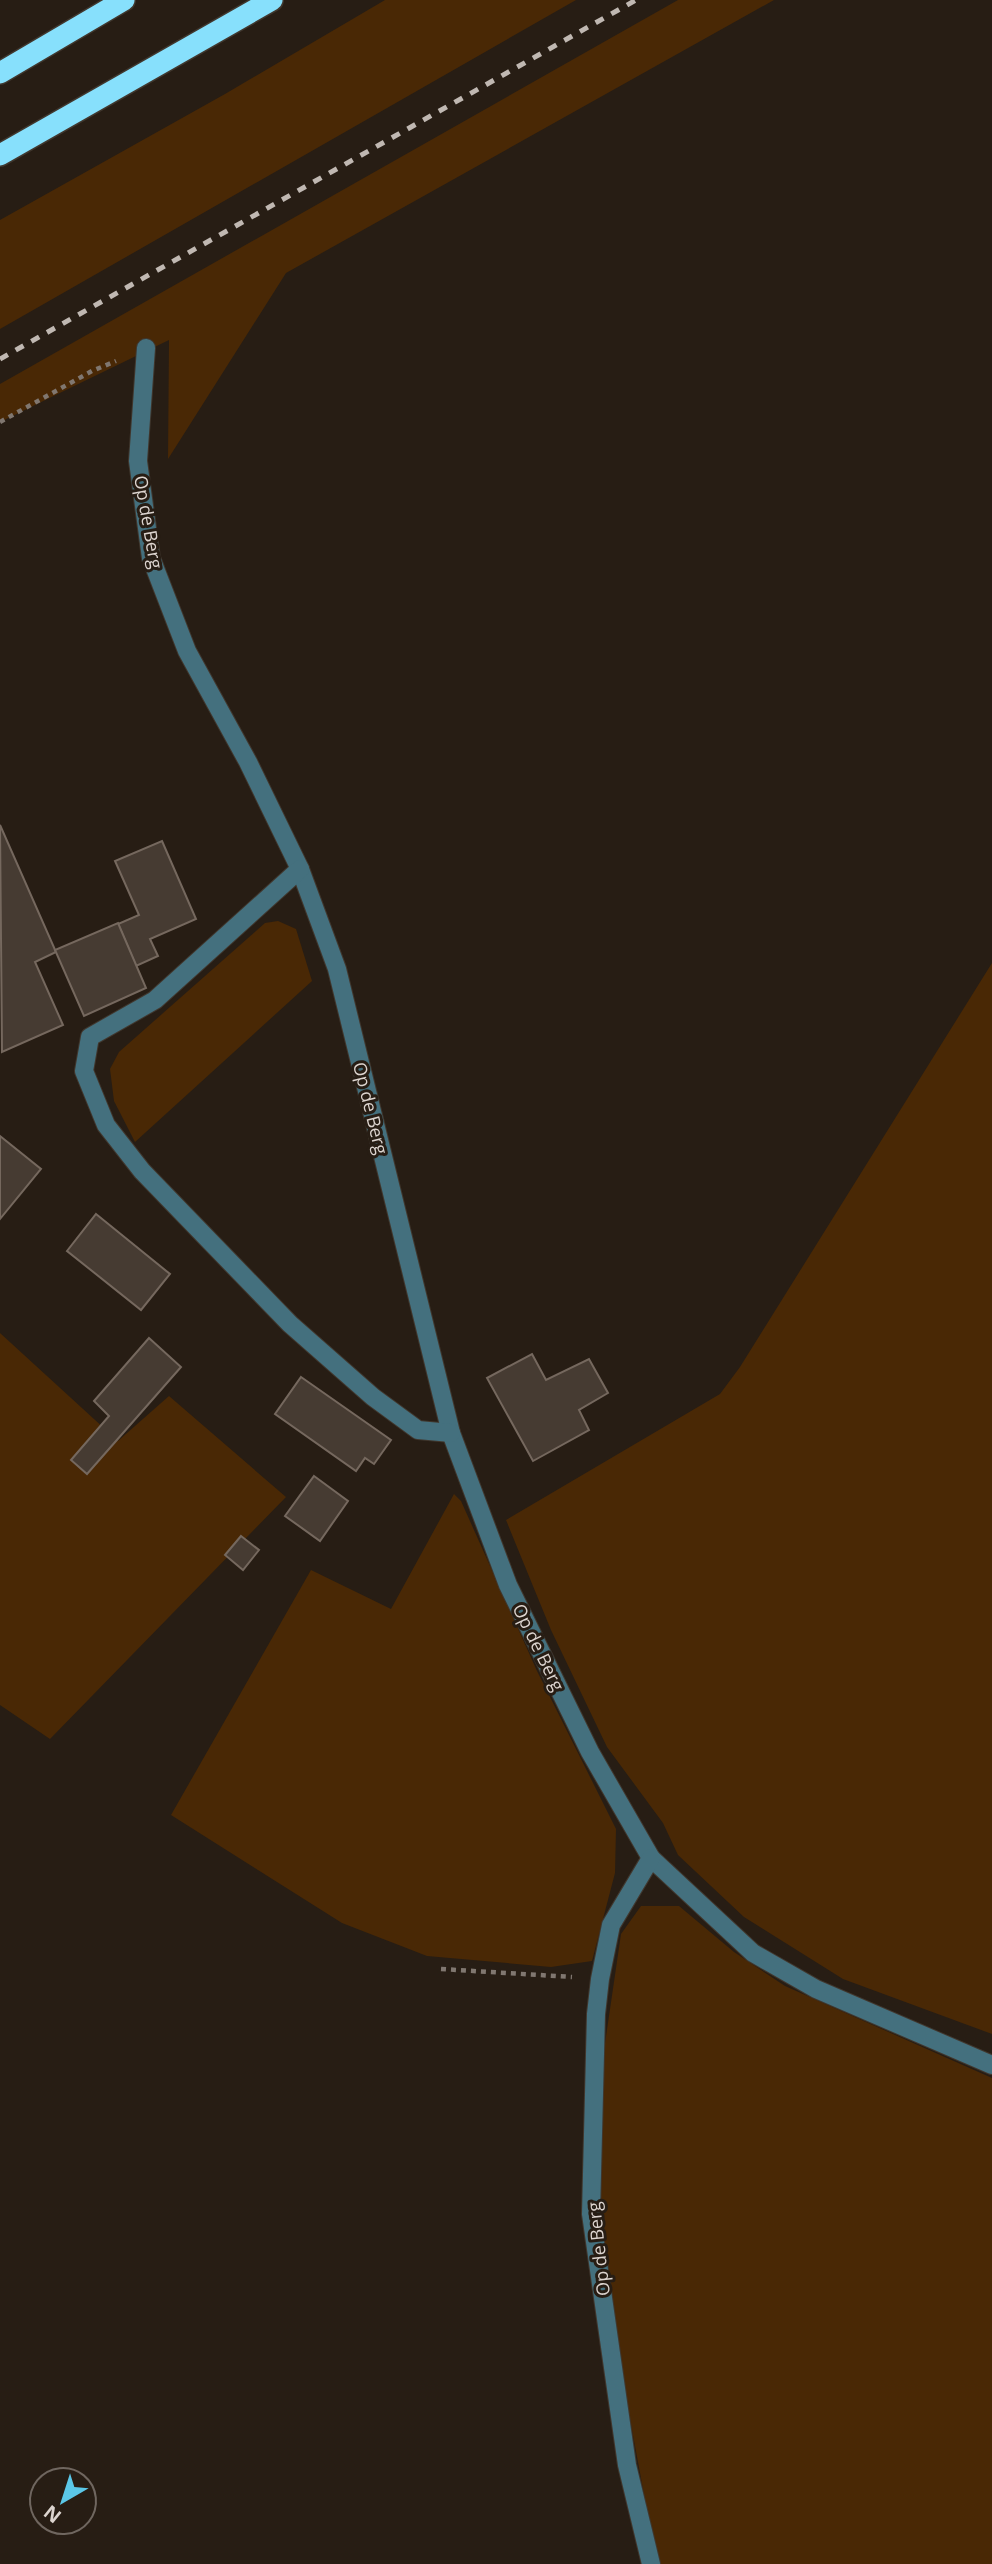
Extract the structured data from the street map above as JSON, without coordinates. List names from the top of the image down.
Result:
{
  "streets": {
    "street": ["Op de Berg"]
  },
  "north": "bottom left"
}
